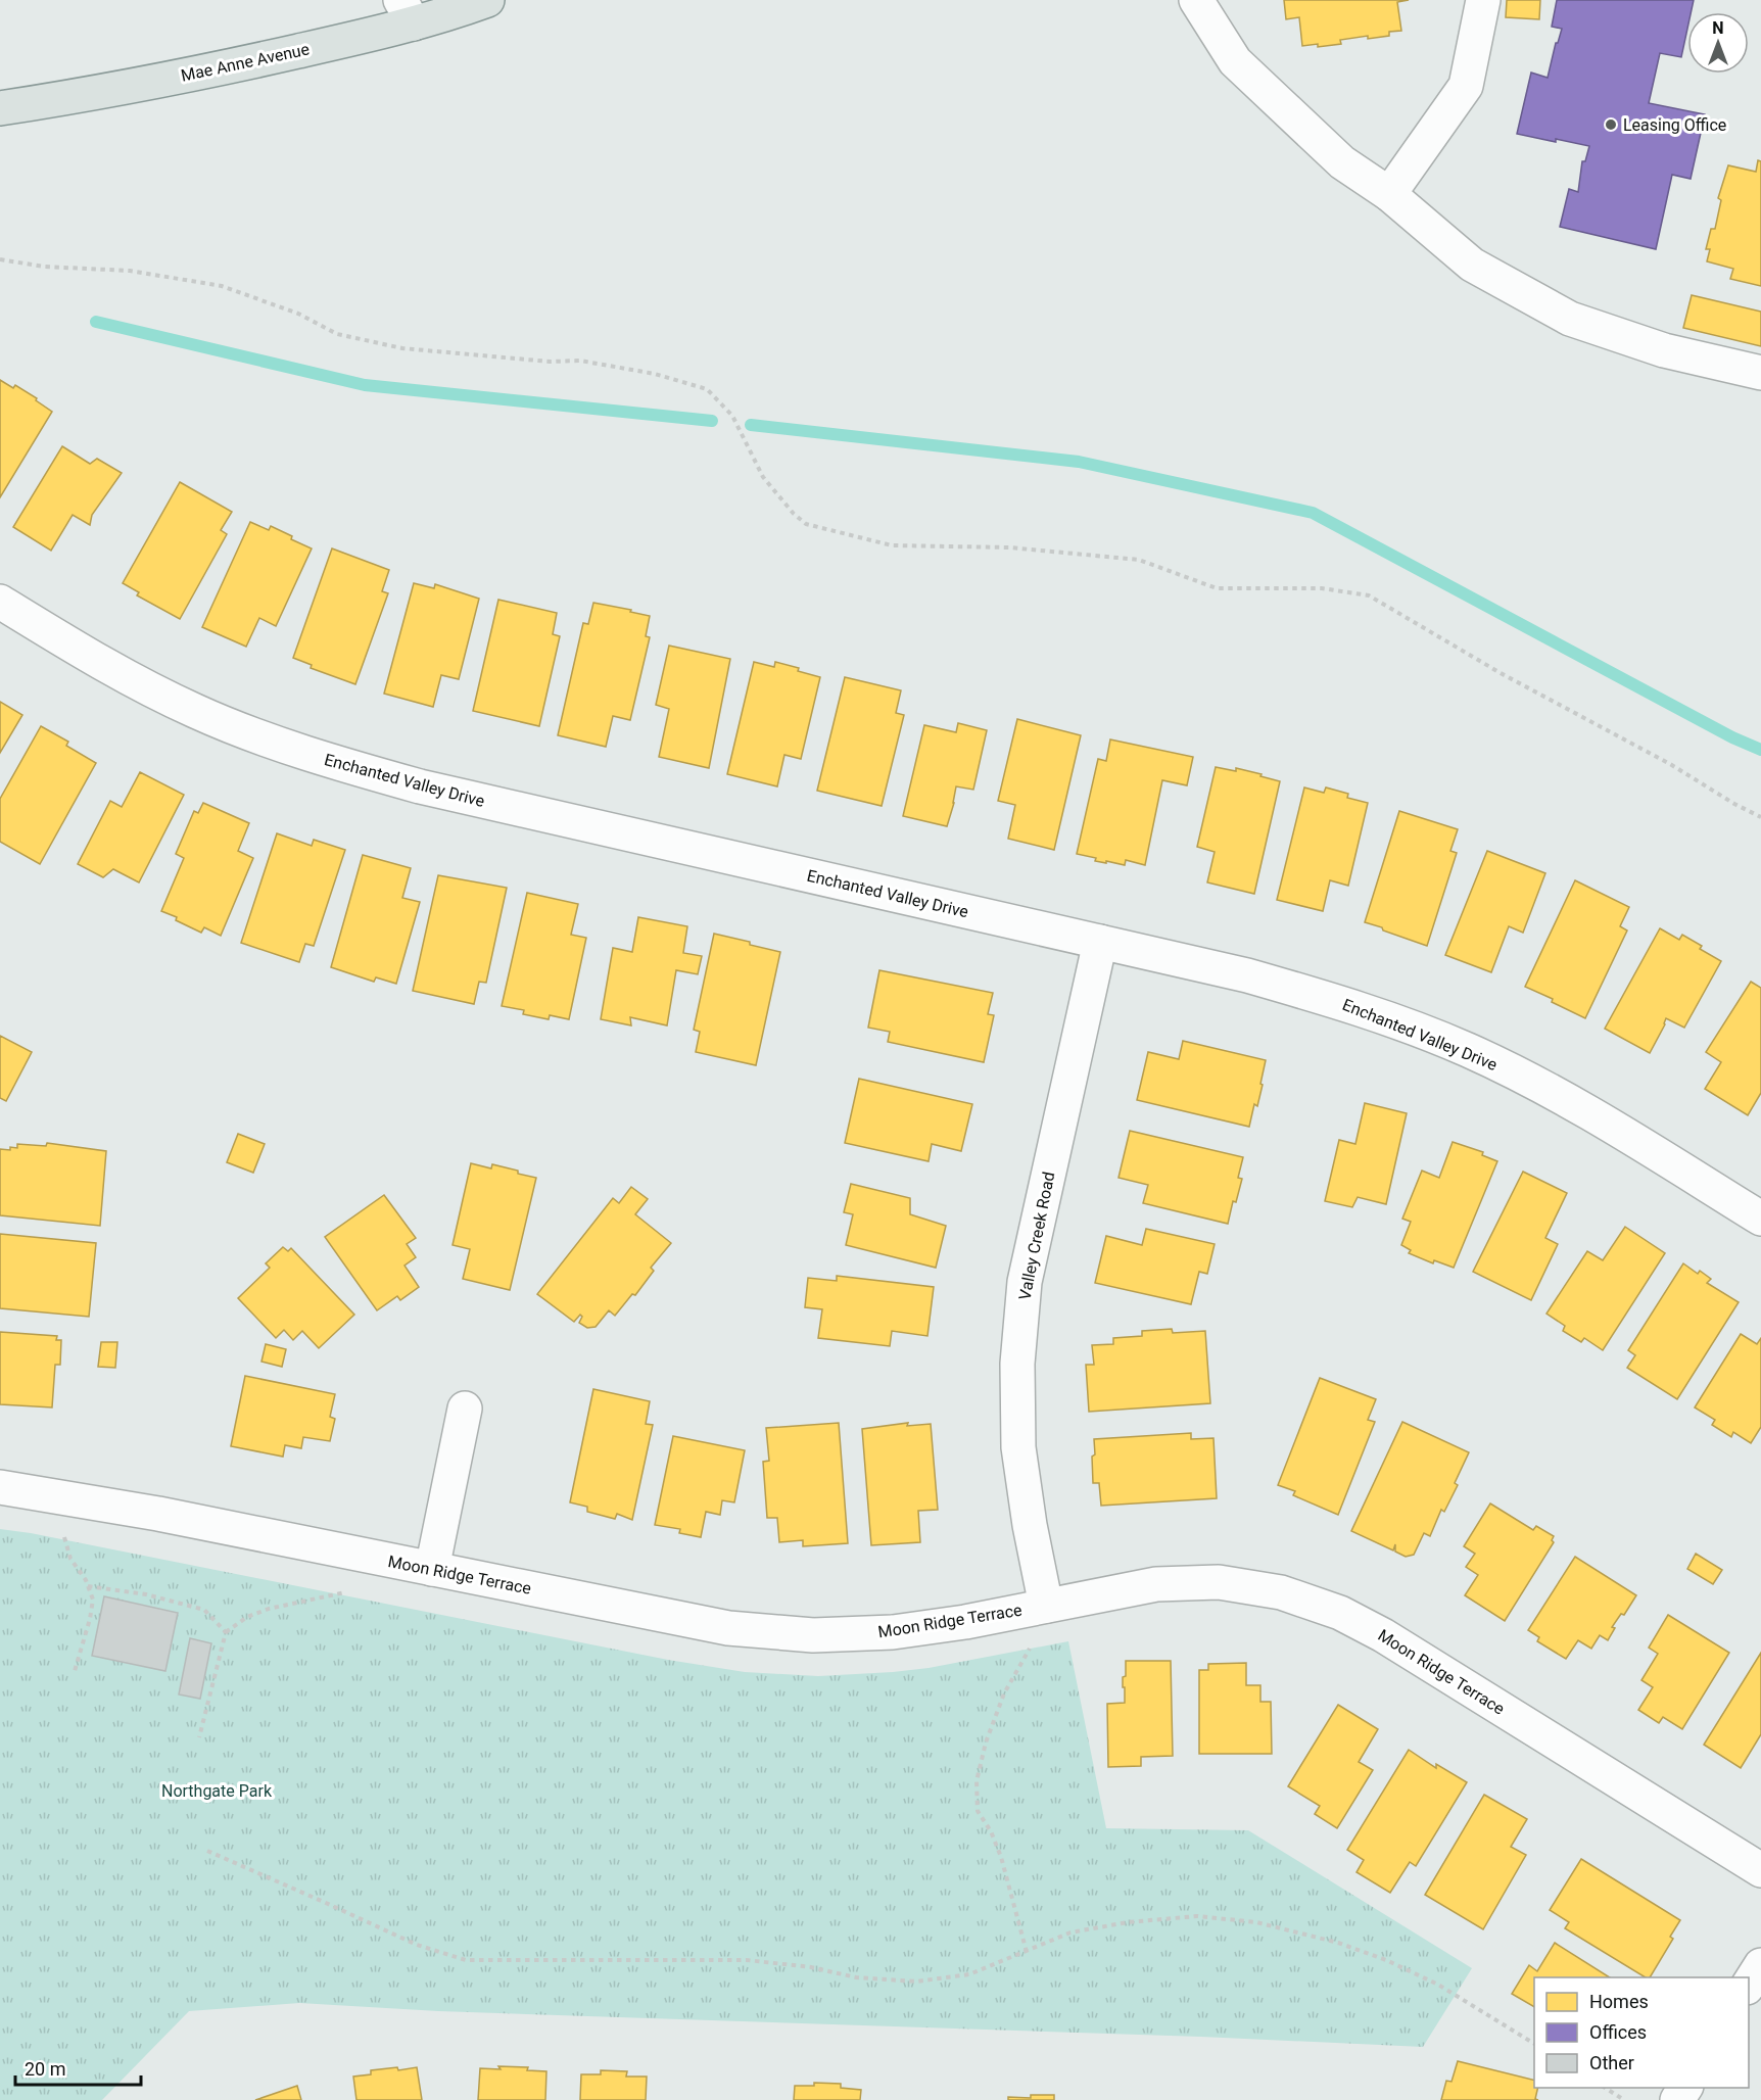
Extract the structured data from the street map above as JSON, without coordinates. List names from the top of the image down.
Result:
{
  "streets": {
    "main road": ["Mae Anne Avenue"],
    "street": ["Enchanted Valley Drive", "Valley Creek Road", "Moon Ridge Terrace"]
  },
  "crossings": [
    ["Enchanted Valley Drive", "Valley Creek Road"],
    ["Valley Creek Road", "Moon Ridge Terrace"]
  ],
  "parks": ["Northgate Park"],
  "places": ["Leasing Office"],
  "legend": ["Homes", "Offices", "Other"],
  "scale_bar": "20 m",
  "north": "top"
}
